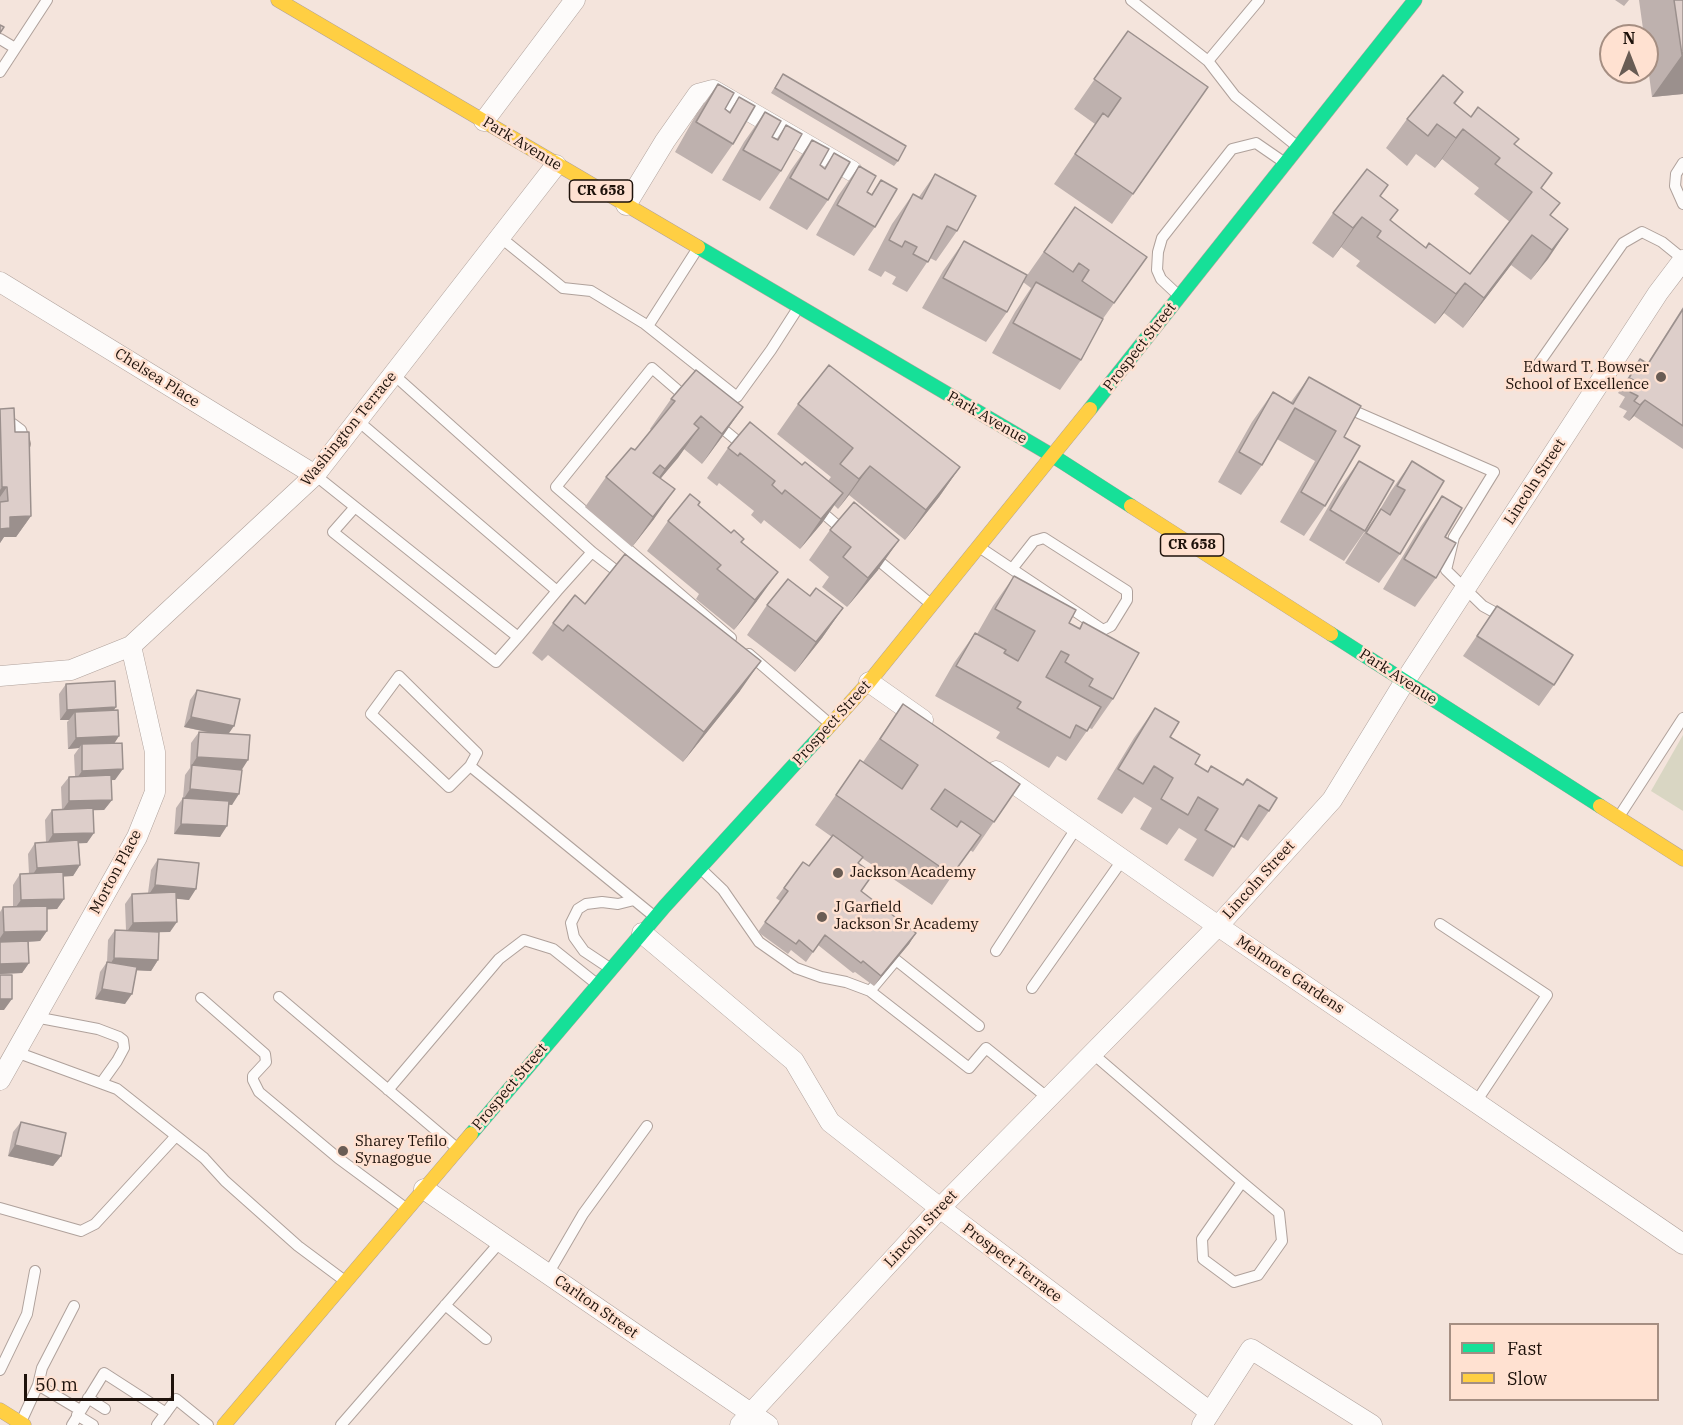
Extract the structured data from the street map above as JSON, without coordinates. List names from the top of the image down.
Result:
{
  "streets": {
    "street": [
      "Park Avenue",
      "CR 658",
      "Prospect Street",
      "Chelsea Place",
      "Washington Terrace",
      "Lincoln Street",
      "Morton Place",
      "Melmore Gardens",
      "Prospect Terrace",
      "Carlton Street"
    ]
  },
  "crossings": [
    ["Park Avenue", "Prospect Street"],
    ["Park Avenue", "Washington Terrace"],
    ["Park Avenue", "Lincoln Street"],
    ["Prospect Street", "Prospect Terrace"],
    ["Prospect Street", "Carlton Street"],
    ["Chelsea Place", "Washington Terrace"],
    ["Washington Terrace", "Morton Place"],
    ["Lincoln Street", "Melmore Gardens"],
    ["Lincoln Street", "Prospect Terrace"],
    ["Lincoln Street", "Carlton Street"]
  ],
  "places": [
    "Edward T. Bowser School of Excellence",
    "Jackson Academy",
    "J Garfield Jackson Sr Academy",
    "Sharey Tefilo Synagogue"
  ],
  "legend": ["Fast", "Slow"],
  "scale_bar": "50 m",
  "north": "top"
}
